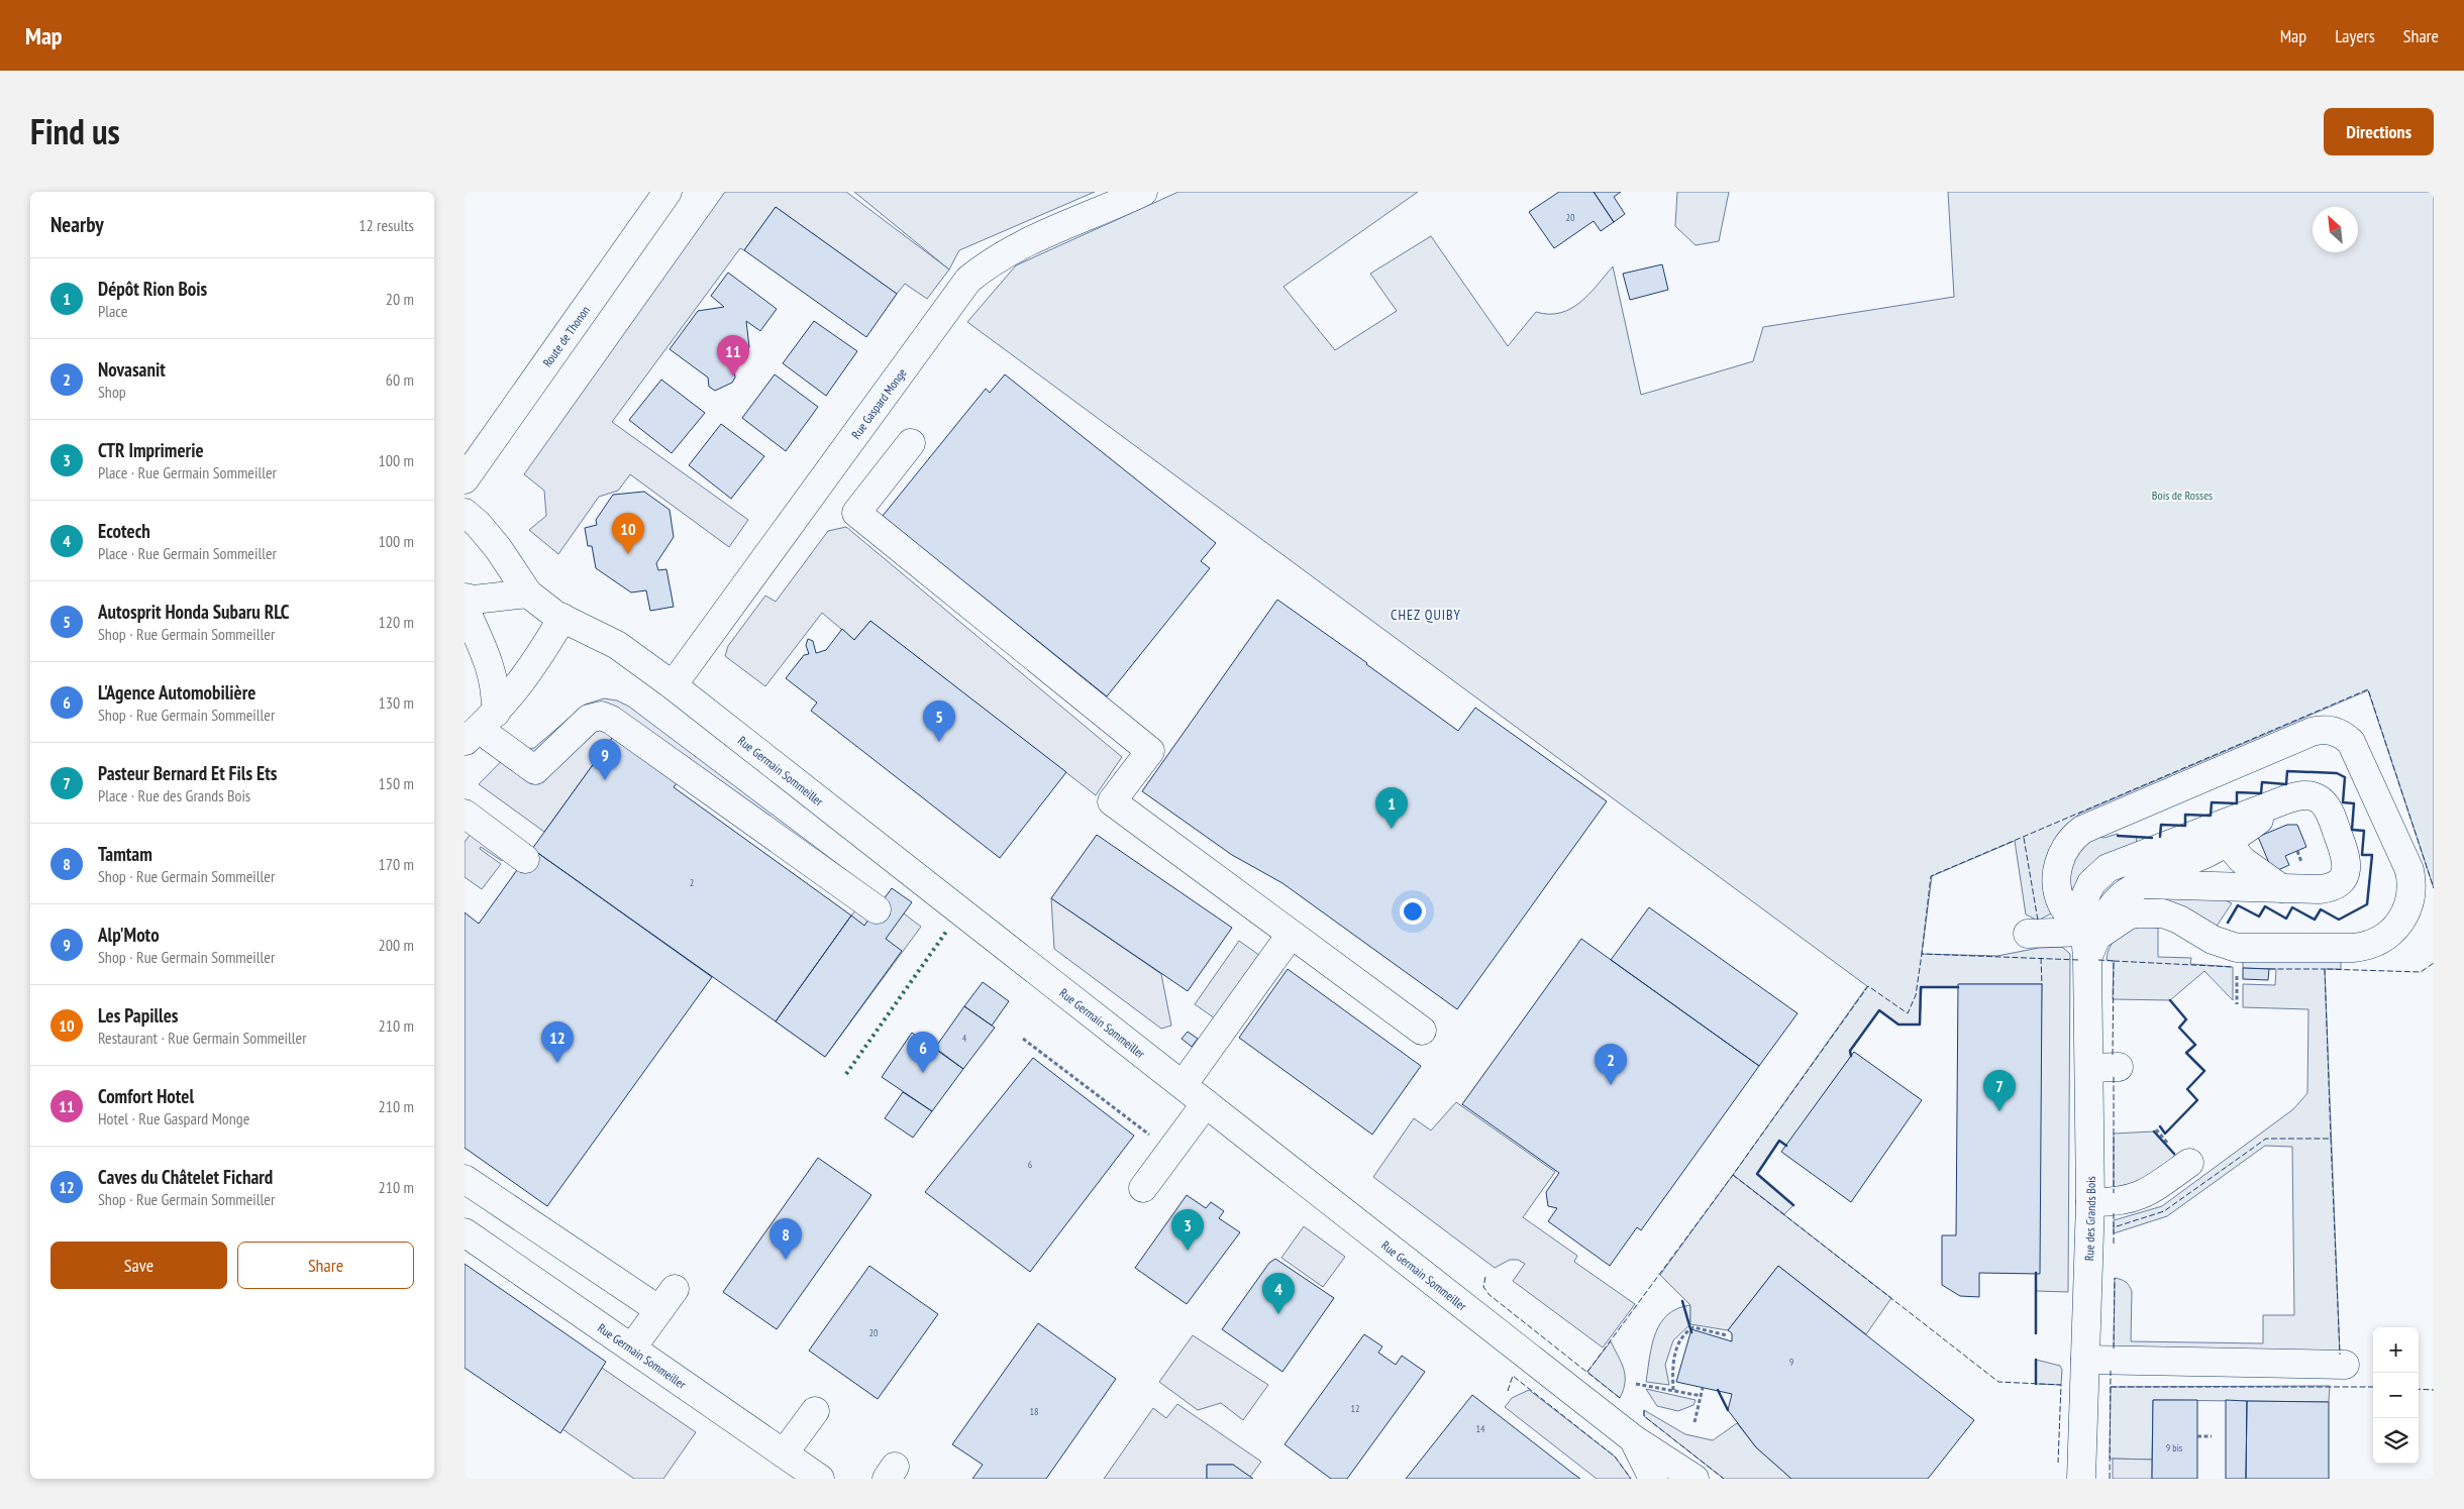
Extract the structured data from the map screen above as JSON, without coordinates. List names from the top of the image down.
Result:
{
  "streets": {
    "street": [
      "Route de Thonon",
      "Rue Gaspard Monge",
      "Rue Germain Sommeiller",
      "Rue des Grands Bois"
    ]
  },
  "crossings": [
    ["Rue Gaspard Monge", "Rue Germain Sommeiller"]
  ],
  "districts": ["CHEZ QUIBY"],
  "parks": ["Bois de Rosses"],
  "house_numbers": [
    "20",
    "2",
    "4",
    "6",
    "20",
    "9",
    "12",
    "18",
    "14",
    "9 bis"
  ],
  "north": "top left",
  "page": {
    "header": "Map",
    "nav": ["Map", "Layers", "Share"],
    "title": "Find us",
    "buttons": [
      "Directions",
      ["Save", "Share"]
    ],
    "heading": ["Nearby", "12 results"],
    "list": [
      {
        "mark": "1",
        "name": "Dépôt Rion Bois",
        "note": "Place",
        "value": "20 m"
      },
      {
        "mark": "2",
        "name": "Novasanit",
        "note": "Shop",
        "value": "60 m"
      },
      {
        "mark": "3",
        "name": "CTR Imprimerie",
        "note": "Place · Rue Germain Sommeiller",
        "value": "100 m"
      },
      {
        "mark": "4",
        "name": "Ecotech",
        "note": "Place · Rue Germain Sommeiller",
        "value": "100 m"
      },
      {
        "mark": "5",
        "name": "Autosprit Honda Subaru RLC",
        "note": "Shop · Rue Germain Sommeiller",
        "value": "120 m"
      },
      {
        "mark": "6",
        "name": "L'Agence Automobilière",
        "note": "Shop · Rue Germain Sommeiller",
        "value": "130 m"
      },
      {
        "mark": "7",
        "name": "Pasteur Bernard Et Fils Ets",
        "note": "Place · Rue des Grands Bois",
        "value": "150 m"
      },
      {
        "mark": "8",
        "name": "Tamtam",
        "note": "Shop · Rue Germain Sommeiller",
        "value": "170 m"
      },
      {
        "mark": "9",
        "name": "Alp'Moto",
        "note": "Shop · Rue Germain Sommeiller",
        "value": "200 m"
      },
      {
        "mark": "10",
        "name": "Les Papilles",
        "note": "Restaurant · Rue Germain Sommeiller",
        "value": "210 m"
      },
      {
        "mark": "11",
        "name": "Comfort Hotel",
        "note": "Hotel · Rue Gaspard Monge",
        "value": "210 m"
      },
      {
        "mark": "12",
        "name": "Caves du Châtelet Fichard",
        "note": "Shop · Rue Germain Sommeiller",
        "value": "210 m"
      }
    ],
    "pins": [
      "11",
      "10",
      "5",
      "9",
      "1",
      "12",
      "6",
      "2",
      "7",
      "3",
      "8",
      "4"
    ],
    "map_buttons": ["+", "−"]
  }
}
